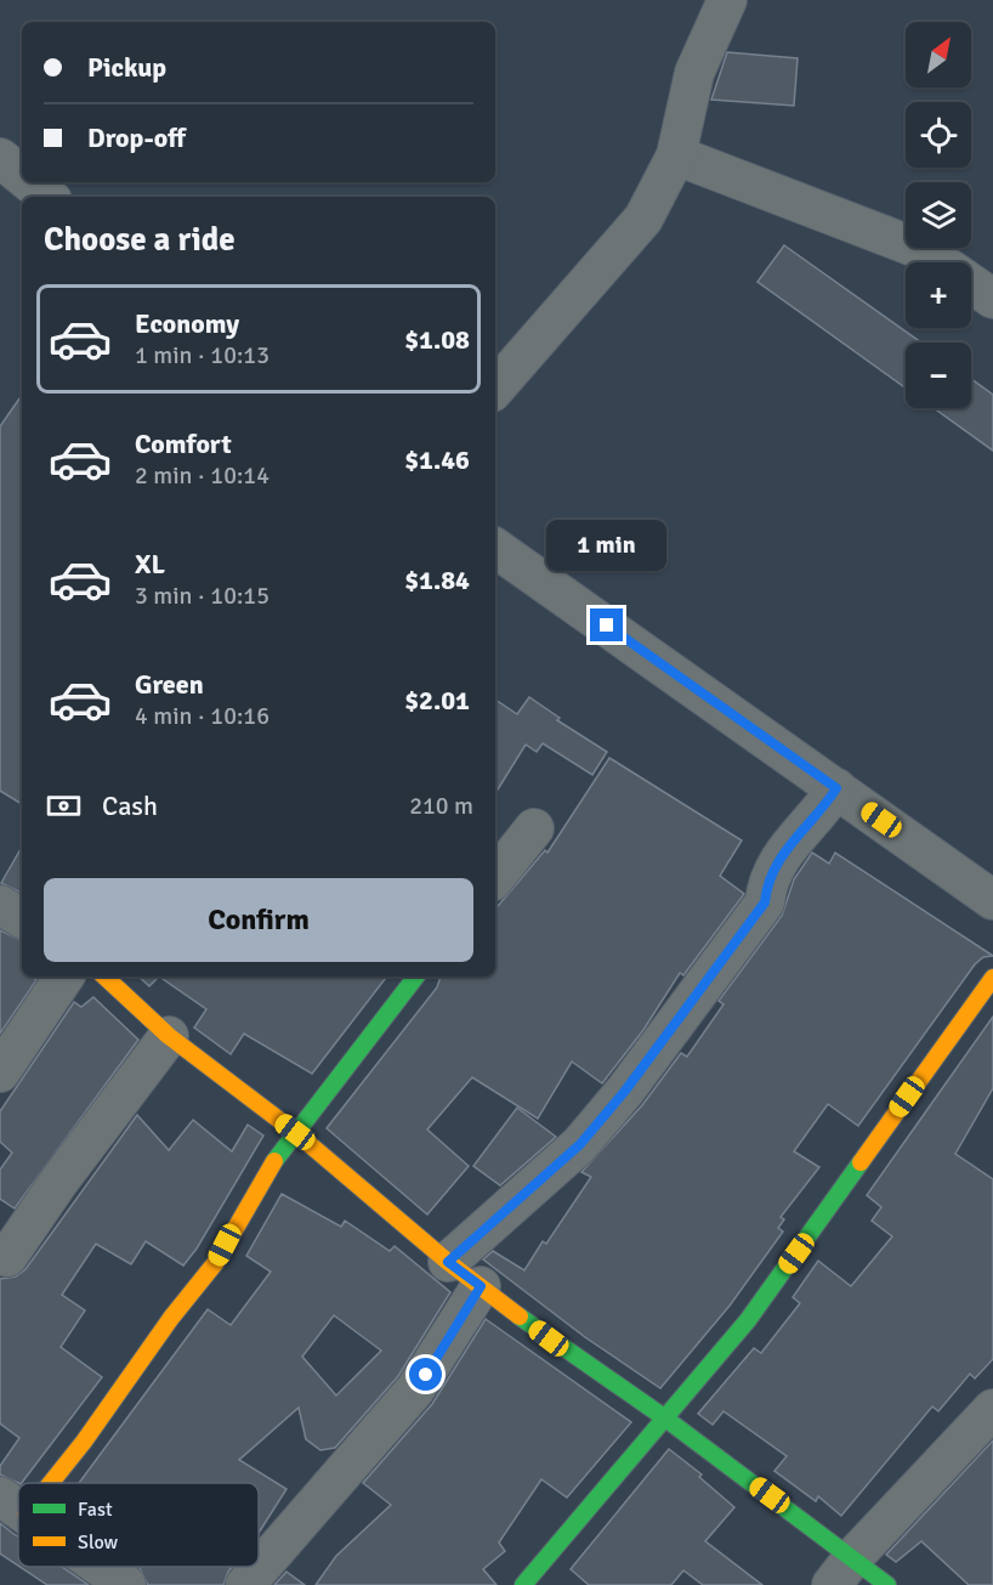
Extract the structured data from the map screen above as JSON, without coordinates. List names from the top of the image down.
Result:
{
  "legend": ["Fast", "Slow"],
  "north": "top right",
  "page": {
    "map_buttons": ["+", "−"],
    "banner": ["Pickup", "Drop-off"],
    "heading": "Choose a ride",
    "list": [
      {
        "name": "Economy",
        "note": "1 min · 10:13",
        "value": "$1.08"
      },
      {
        "name": "Comfort",
        "note": "2 min · 10:14",
        "value": "$1.46"
      },
      {
        "name": "XL",
        "note": "3 min · 10:15",
        "value": "$1.84"
      },
      {
        "name": "Green",
        "note": "4 min · 10:16",
        "value": "$2.01"
      }
    ],
    "bubble": "1 min",
    "pay": ["Cash", "210 m"],
    "buttons": "Confirm"
  }
}
